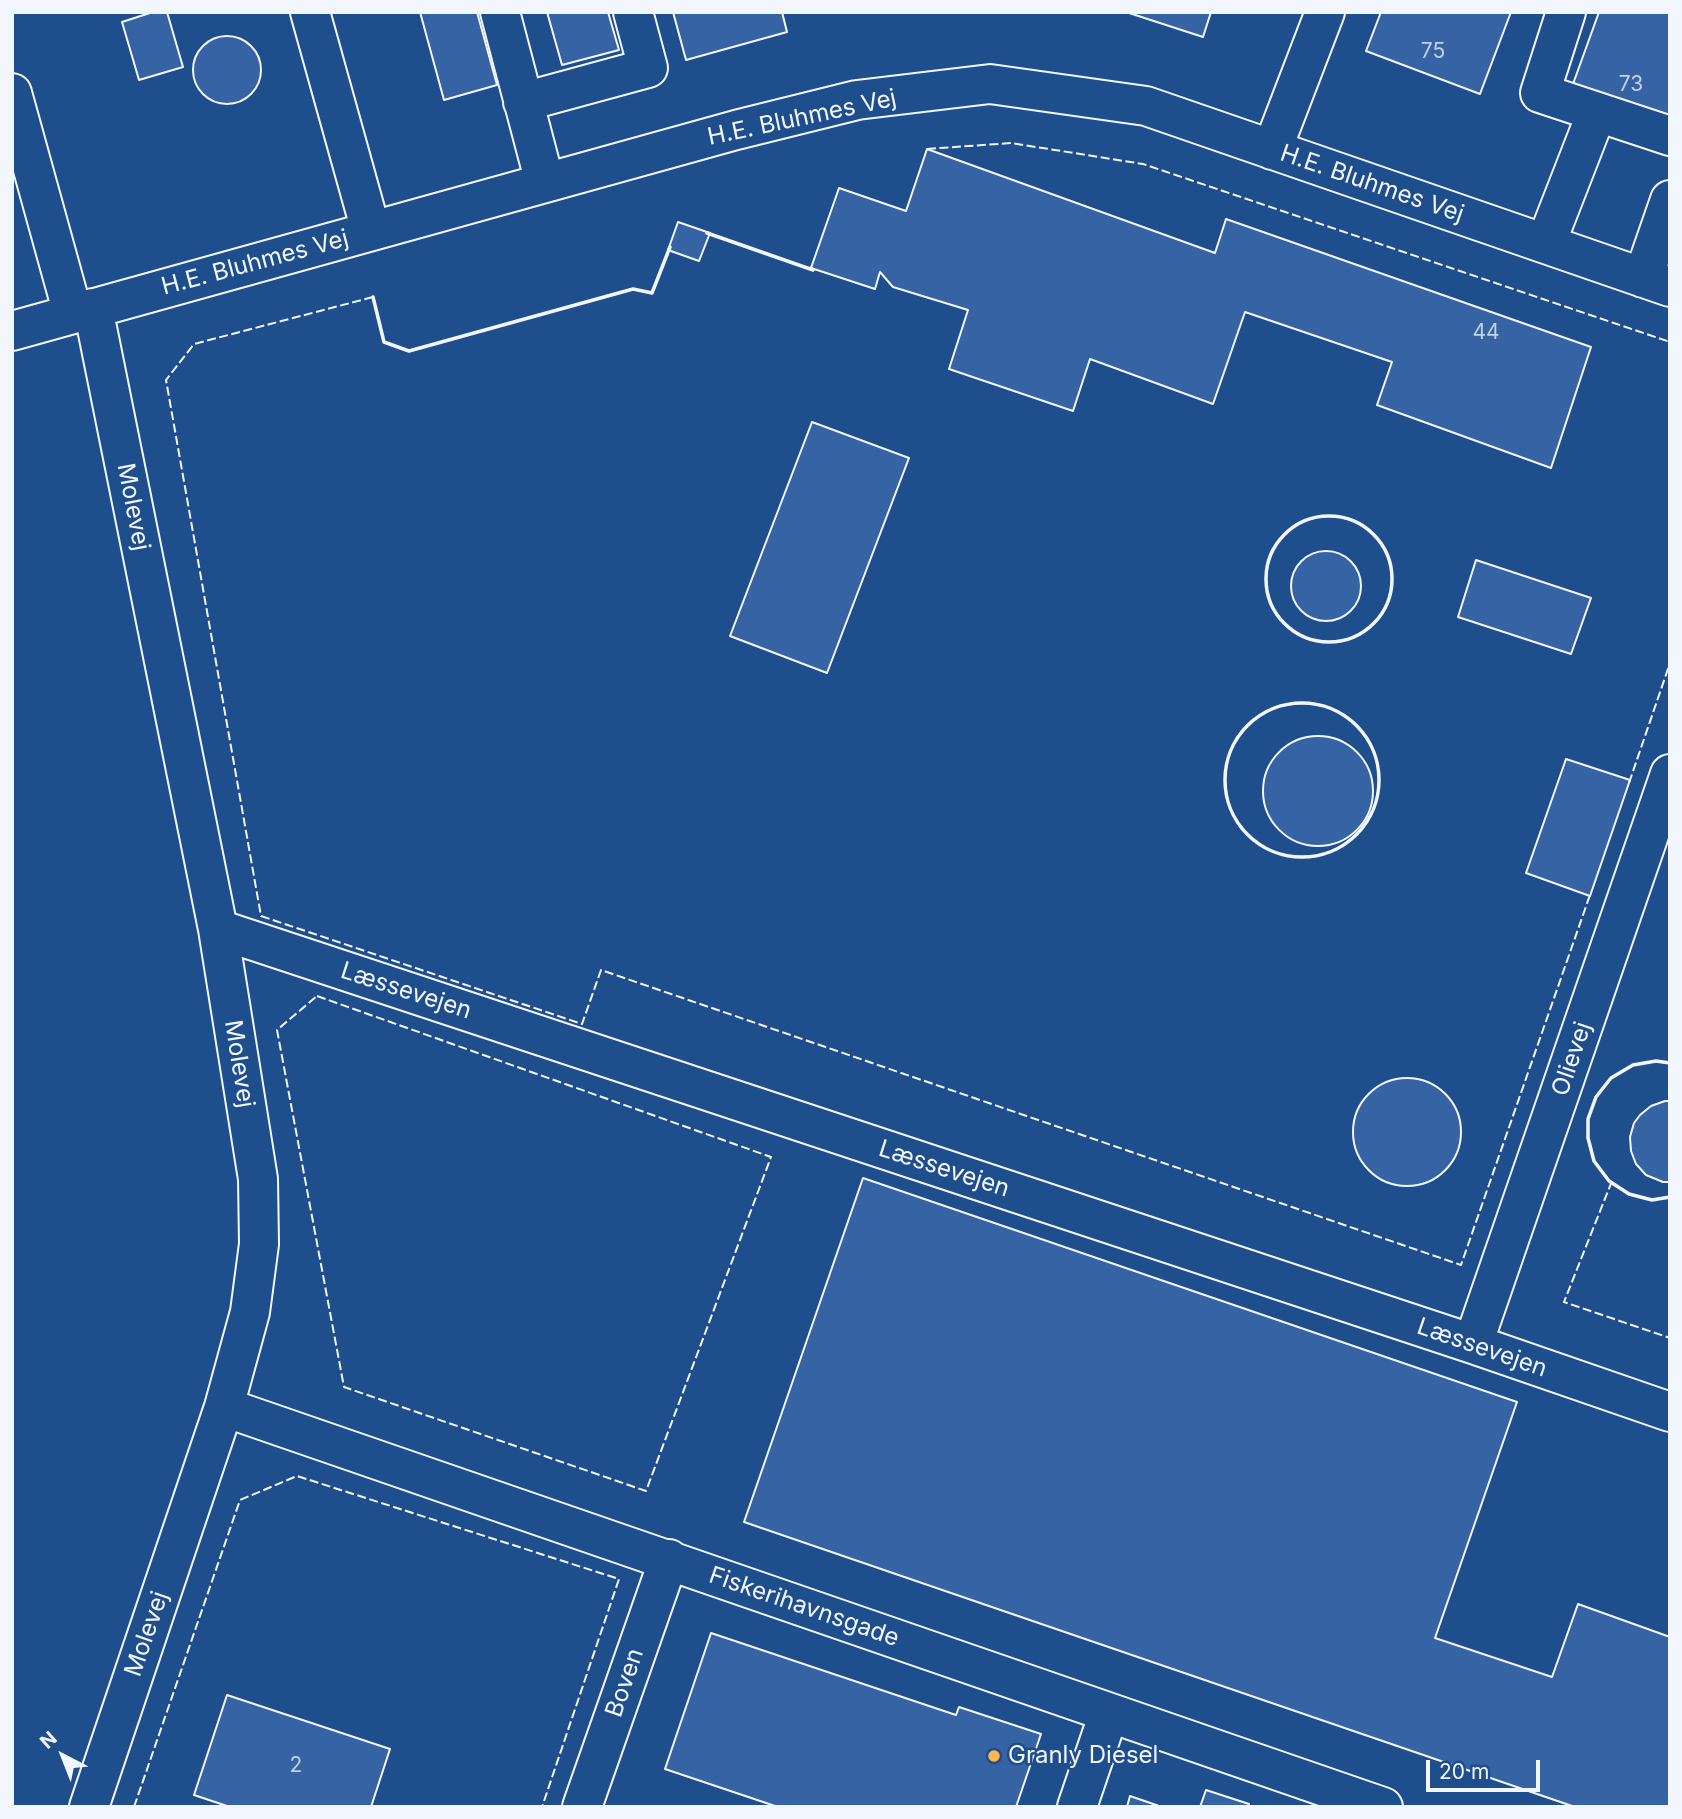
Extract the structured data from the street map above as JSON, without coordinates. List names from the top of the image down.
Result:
{
  "streets": {
    "street": [
      "H.E. Bluhmes Vej",
      "Molevej",
      "Læssevejen",
      "Olievej",
      "Fiskerihavnsgade",
      "Boven"
    ]
  },
  "crossings": [
    ["H.E. Bluhmes Vej", "Molevej"],
    ["Molevej", "Læssevejen"],
    ["Molevej", "Fiskerihavnsgade"],
    ["Læssevejen", "Olievej"],
    ["Fiskerihavnsgade", "Boven"]
  ],
  "places": ["Granly Diesel"],
  "house_numbers": [
    "75",
    "73",
    "44",
    "2"
  ],
  "scale_bar": "20 m",
  "north": "top left"
}
